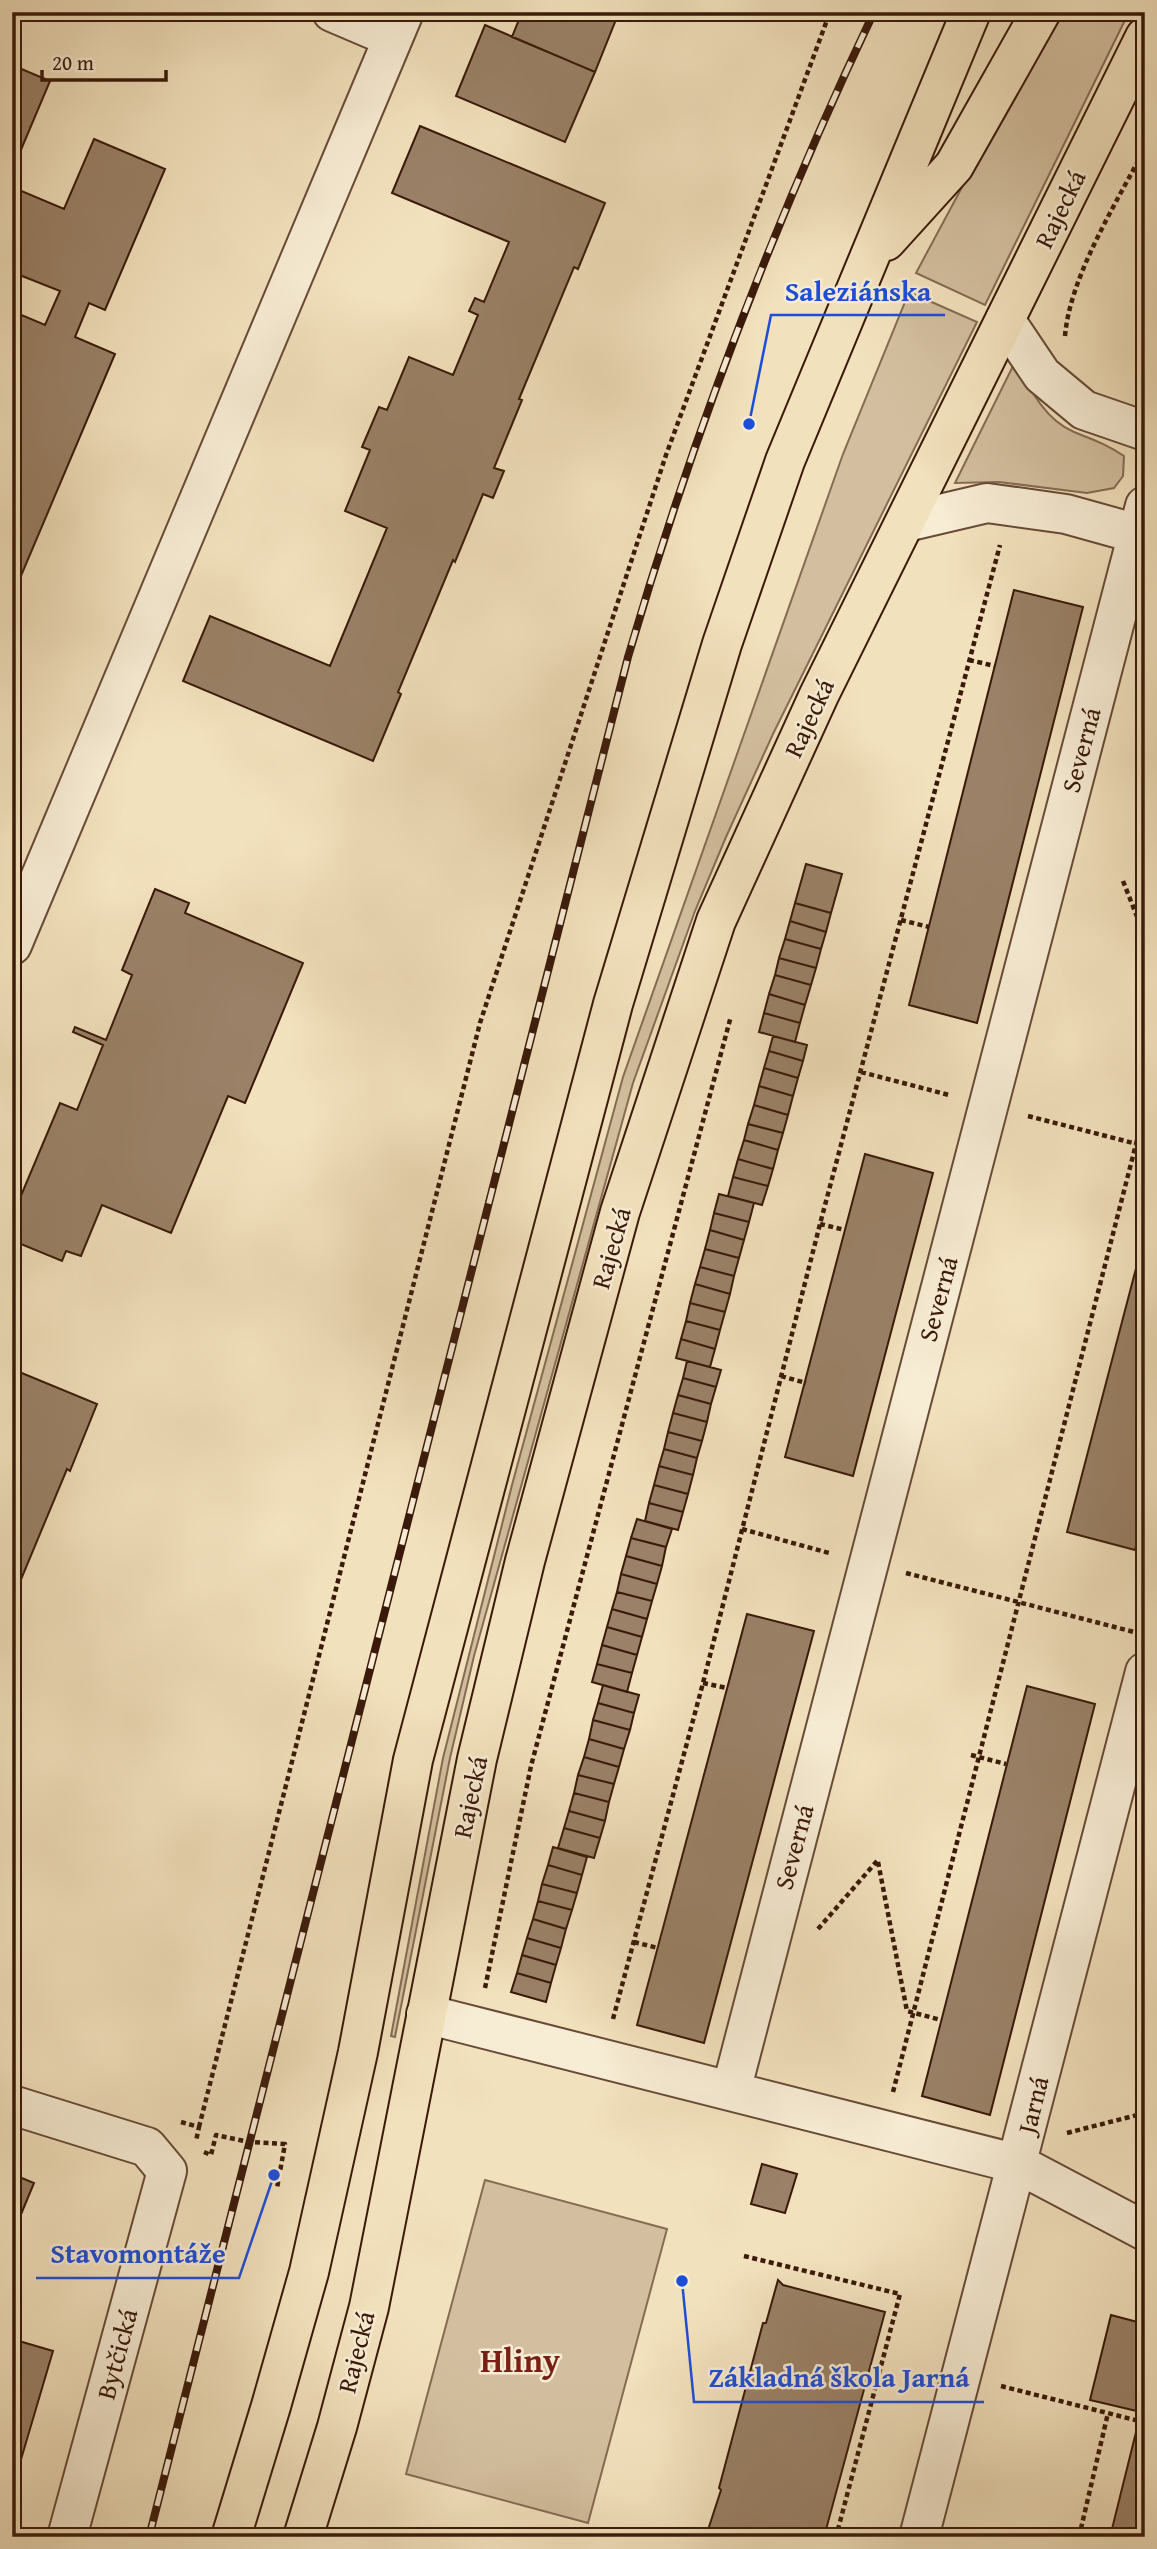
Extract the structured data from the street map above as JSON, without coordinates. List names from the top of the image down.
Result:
{
  "streets": {
    "main road": ["Rajecká"],
    "street": ["Severná", "Jarná", "Bytčická"]
  },
  "districts": ["Hliny"],
  "places": ["Saleziánska", "Stavomontáže", "Základná škola Jarná"],
  "scale_bar": "20 m"
}
